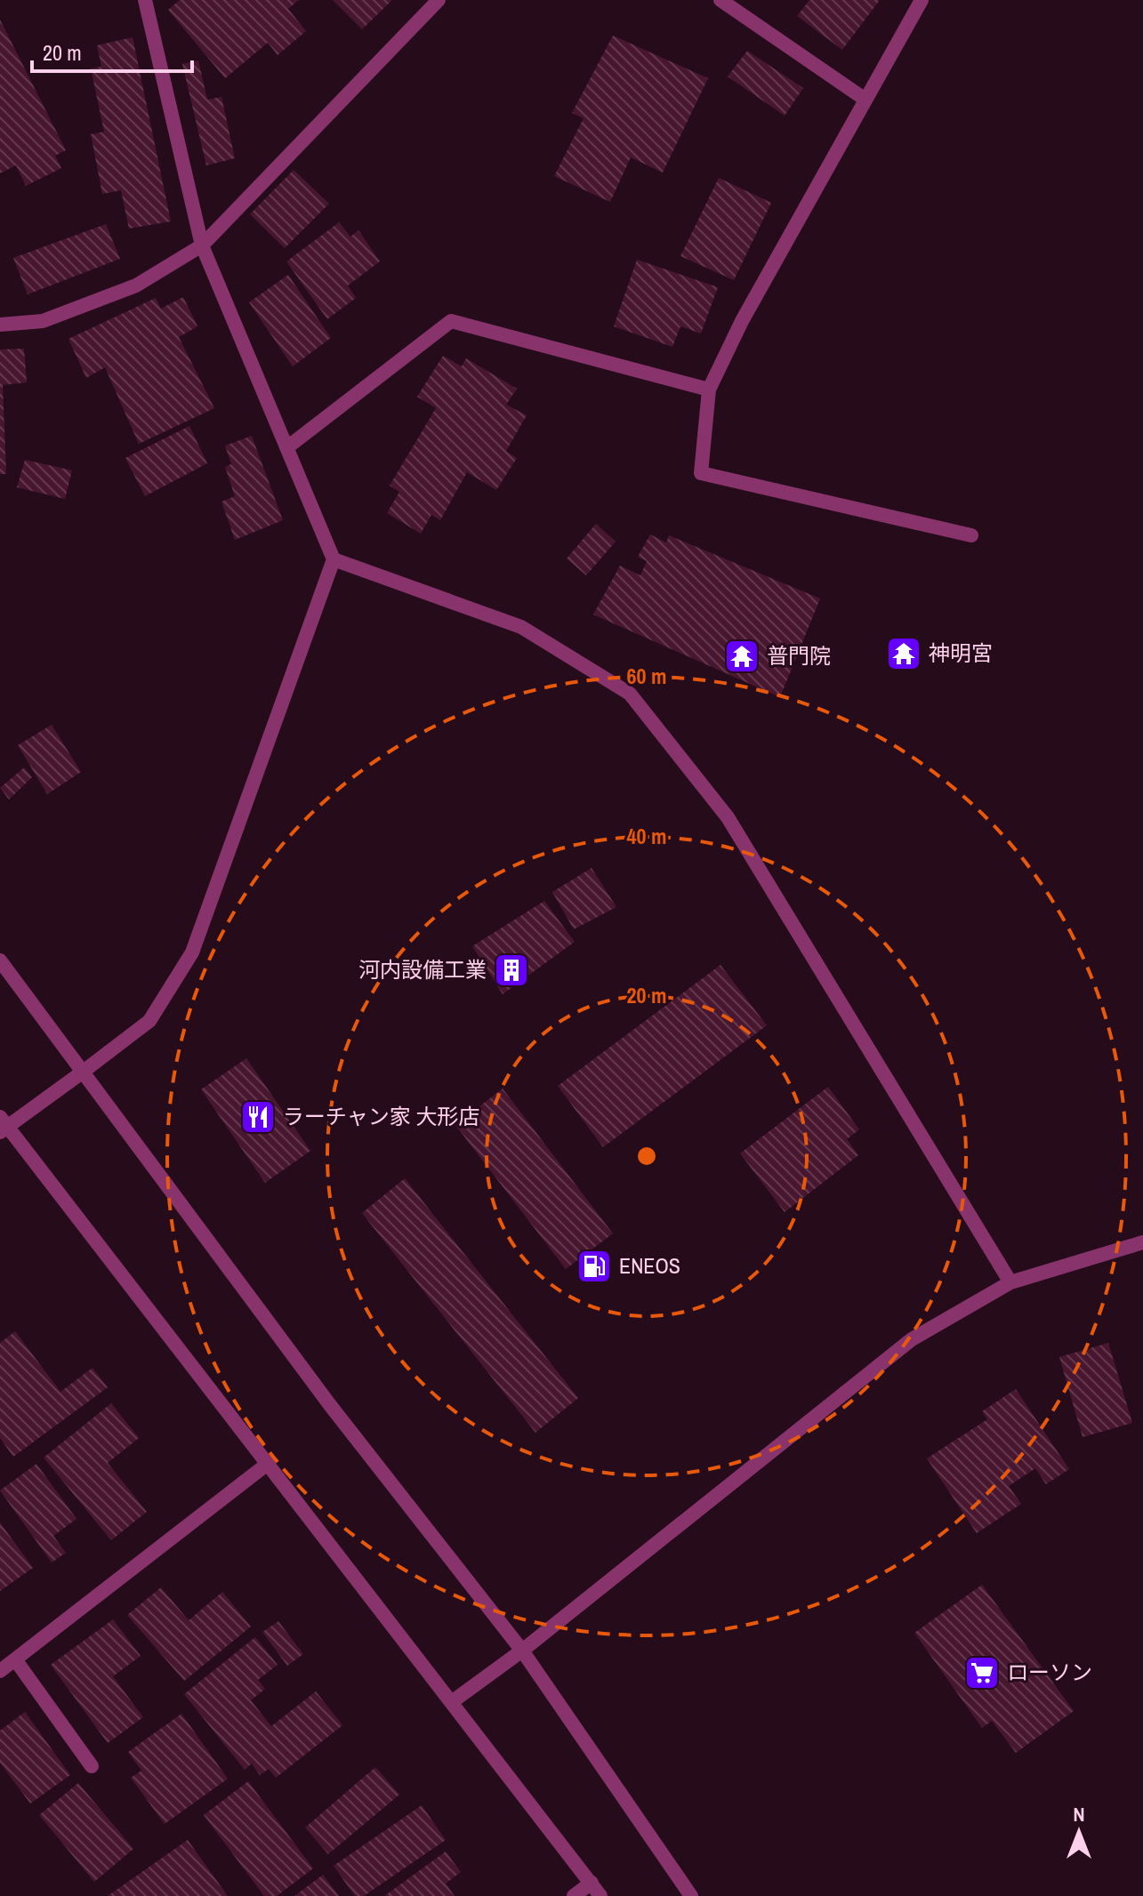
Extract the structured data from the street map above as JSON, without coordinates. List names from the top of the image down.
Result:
{
  "places": {
    "temple": ["神明宮", "普門院"],
    "building": ["河内設備工業"],
    "restaurant": ["ラーチャン家 大形店"],
    "fuel station": ["ENEOS"],
    "supermarket": ["ローソン"]
  },
  "scale_bar": "20 m",
  "north": "top",
  "rings": ["60 m", "40 m", "20 m"]
}
